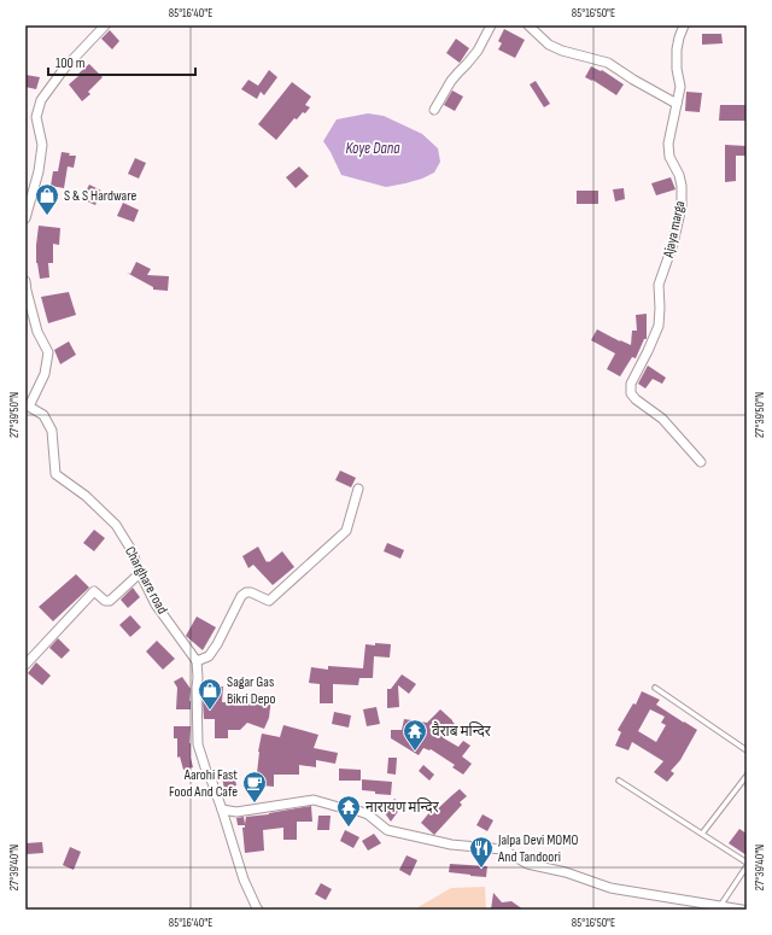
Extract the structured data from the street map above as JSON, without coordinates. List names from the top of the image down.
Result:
{
  "streets": {
    "street": ["Ajaya marga", "Charghare road"]
  },
  "water": ["Koye Dana"],
  "places": {
    "shop": ["S & S Hardware", "Sagar Gas Bikri Depo"],
    "temple": ["वैराब मन्दिर", "नारायण मन्दिर"],
    "cafe": ["Aarohi Fast Food And Cafe"],
    "restaurant": ["Jalpa Devi MOMO And Tandoori"]
  },
  "scale_bar": "100 m",
  "coordinates": [
    "85°16'40\"E",
    "85°16'50\"E",
    "27°39'50\"N",
    "27°39'40\"N"
  ]
}
